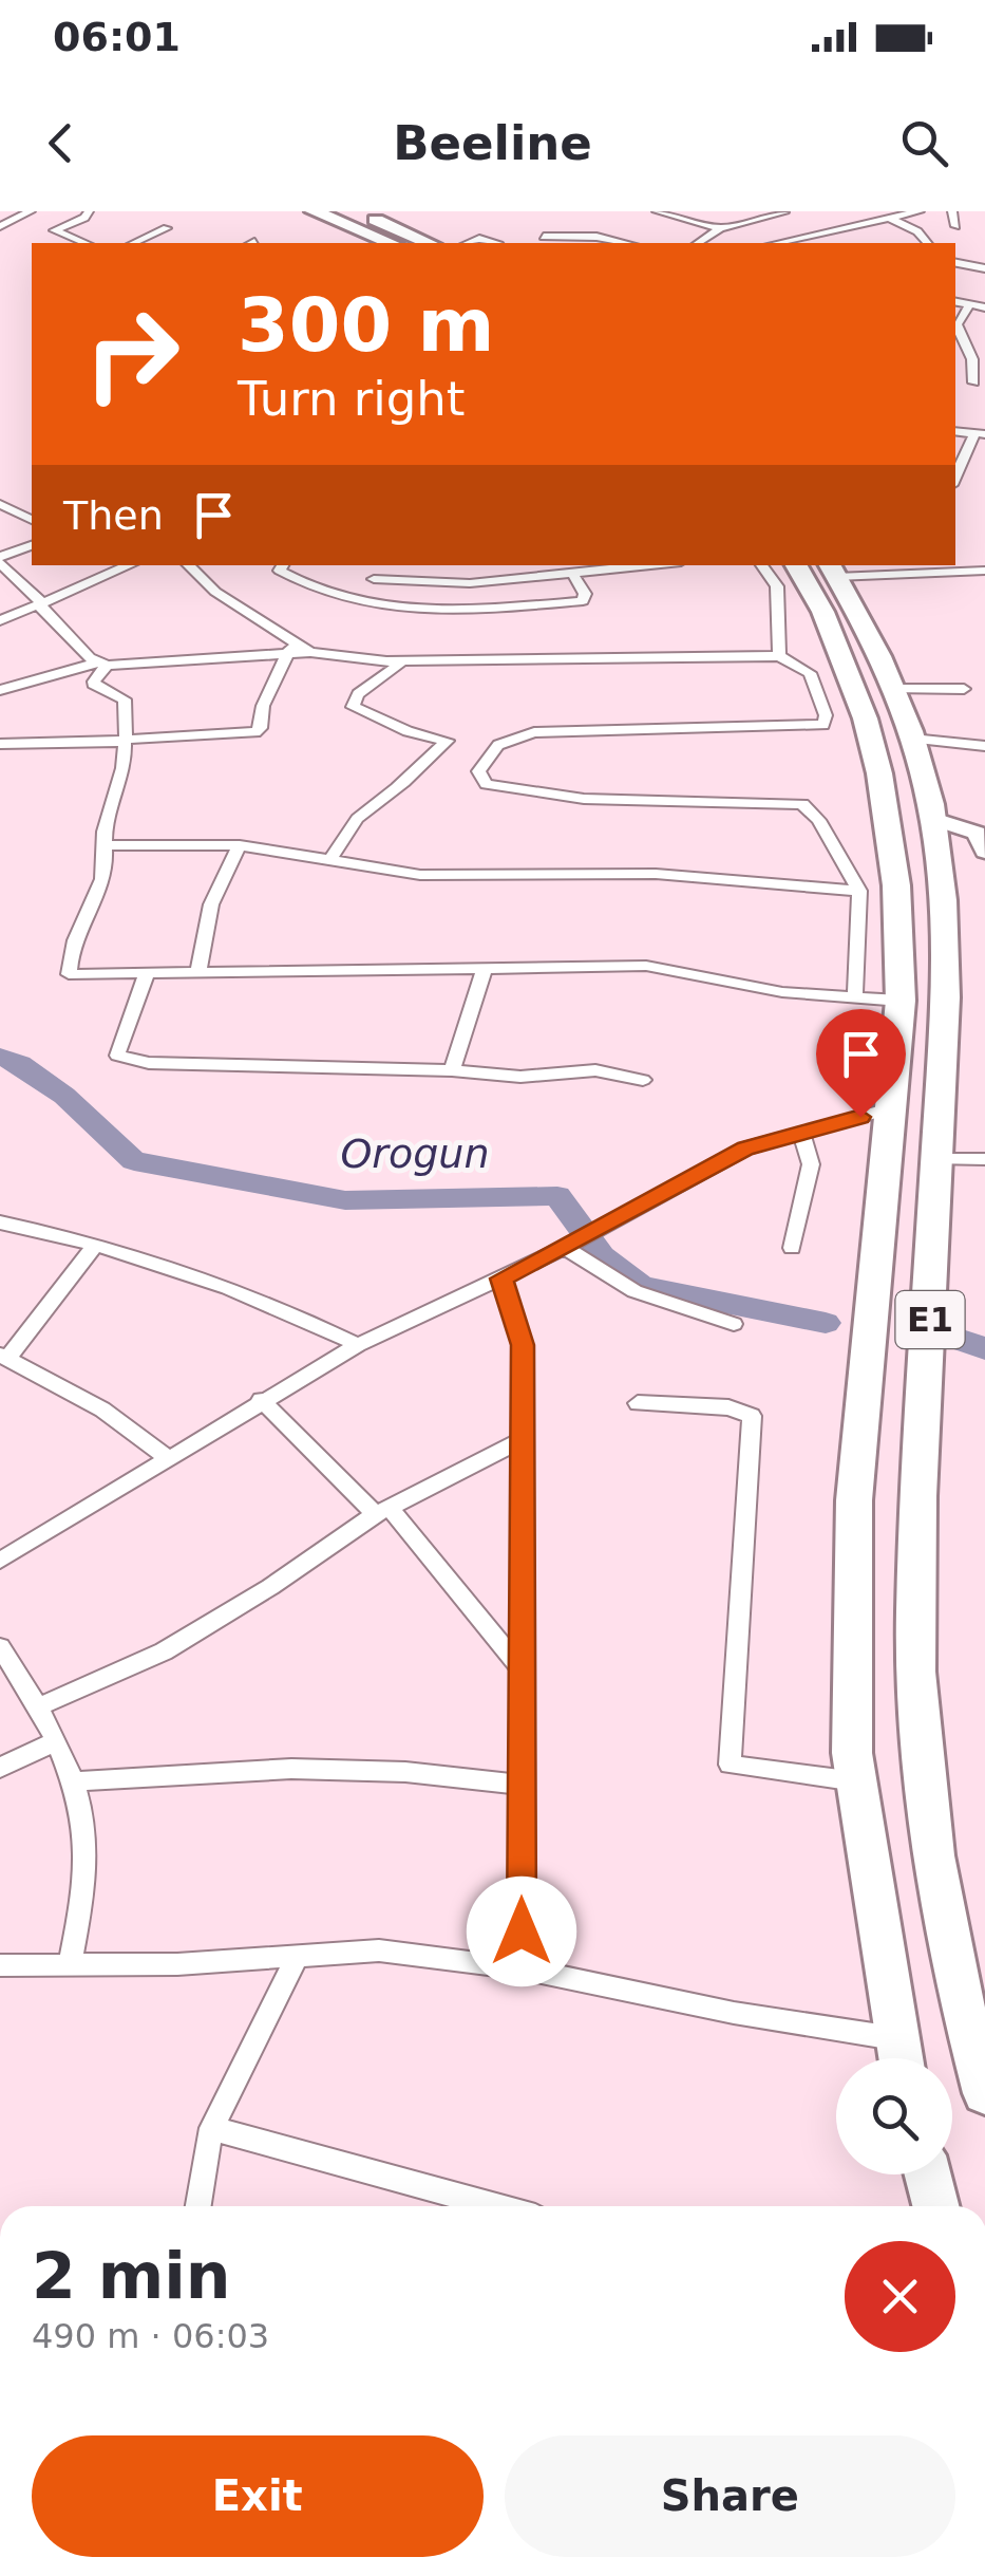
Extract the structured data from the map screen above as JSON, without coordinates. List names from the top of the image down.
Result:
{
  "streets": {
    "highway": ["E1"]
  },
  "water": ["Orogun"],
  "page": {
    "status": "06:01",
    "header": "Beeline",
    "turn": ["300 m", "Turn right"],
    "then": "Then",
    "heading": ["2 min", "490 m · 06:03"],
    "buttons": ["Exit", "Share"]
  }
}
